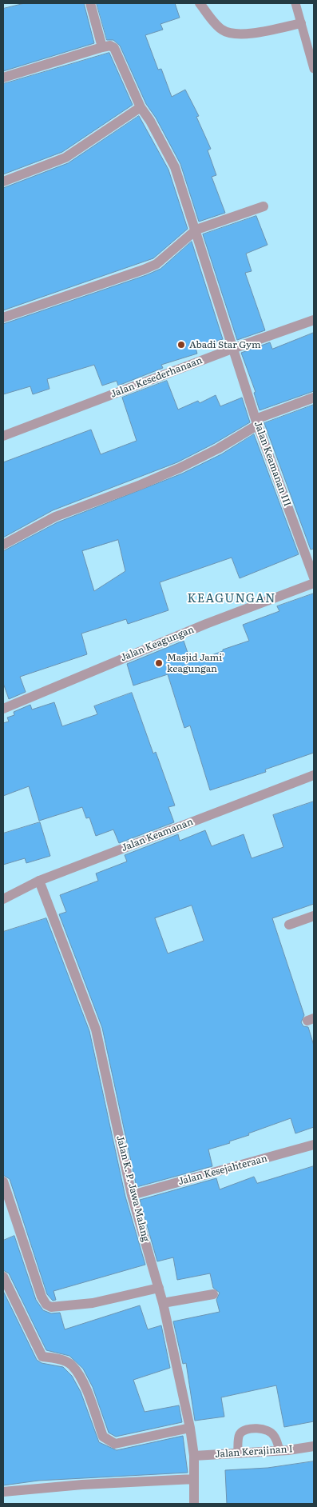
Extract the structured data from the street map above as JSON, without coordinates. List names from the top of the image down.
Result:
{
  "streets": {
    "street": [
      "Jalan Kesederhanaan",
      "Jalan Keamanan III",
      "Jalan Keagungan",
      "Jalan Keamanan",
      "Jalan Kesejahteraan",
      "Jalan K. P. Jawa Malang",
      "Jalan Kerajinan I"
    ]
  },
  "crossings": [
    ["Jalan Kesederhanaan", "Jalan Keamanan III"],
    ["Jalan Keamanan", "Jalan K. P. Jawa Malang"],
    ["Jalan Kesejahteraan", "Jalan K. P. Jawa Malang"],
    ["Jalan K. P. Jawa Malang", "Jalan Kerajinan I"]
  ],
  "districts": ["KEAGUNGAN"],
  "places": ["Abadi Star Gym", "Masjid Jami' keagungan"]
}
